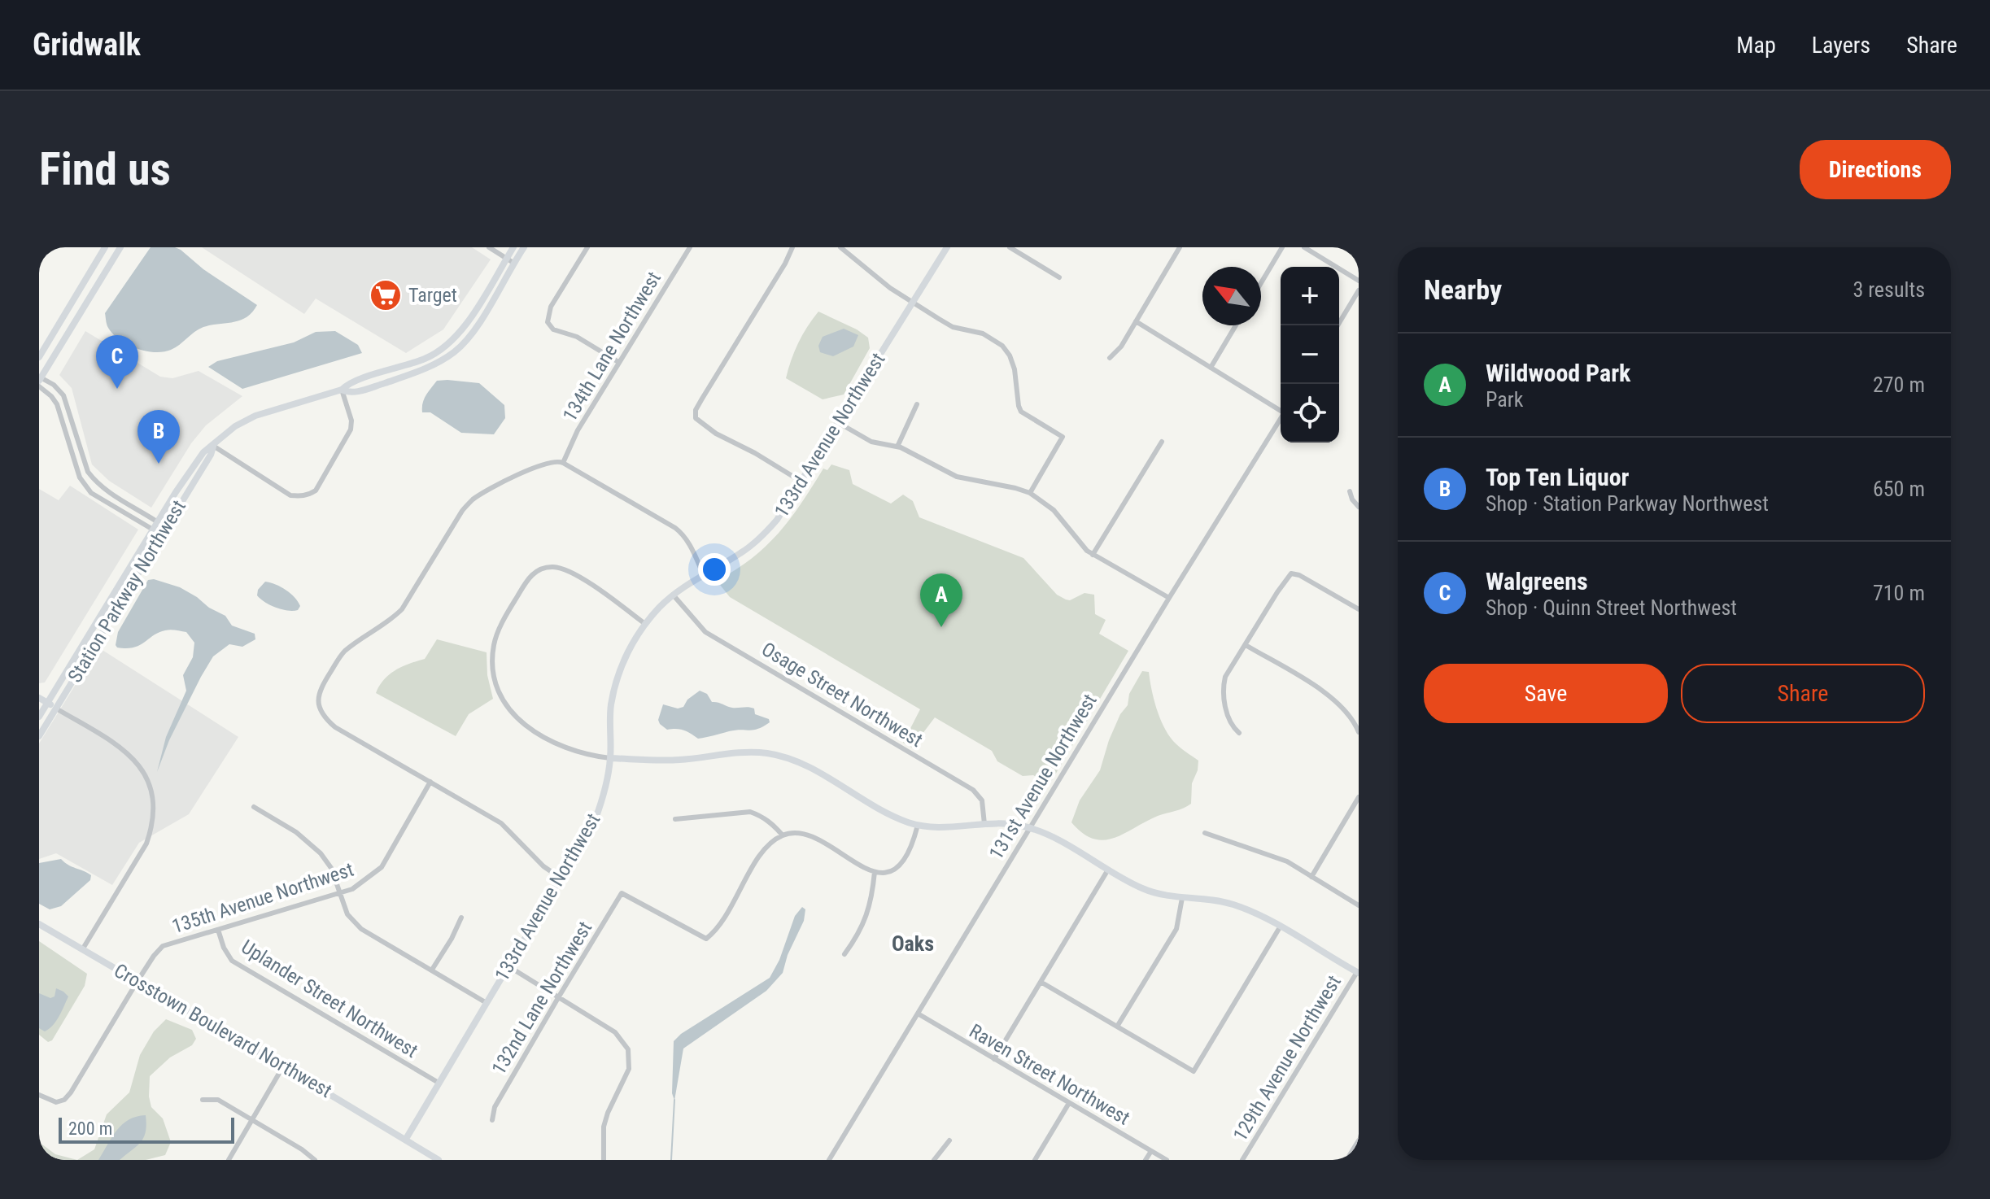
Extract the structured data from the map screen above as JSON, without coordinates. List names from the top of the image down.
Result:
{
  "streets": {
    "street": [
      "134th Lane Northwest",
      "133rd Avenue Northwest",
      "Station Parkway Northwest",
      "Osage Street Northwest",
      "131st Avenue Northwest",
      "135th Avenue Northwest",
      "132nd Lane Northwest",
      "Uplander Street Northwest",
      "Crosstown Boulevard Northwest",
      "129th Avenue Northwest",
      "Raven Street Northwest"
    ]
  },
  "crossings": [
    ["133rd Avenue Northwest", "Osage Street Northwest"],
    ["133rd Avenue Northwest", "Uplander Street Northwest"],
    ["133rd Avenue Northwest", "Crosstown Boulevard Northwest"],
    ["131st Avenue Northwest", "Raven Street Northwest"],
    ["135th Avenue Northwest", "Uplander Street Northwest"],
    ["135th Avenue Northwest", "Crosstown Boulevard Northwest"]
  ],
  "districts": ["Oaks"],
  "places": {
    "supermarket": ["Target"]
  },
  "scale_bar": "200 m",
  "north": "top left",
  "page": {
    "header": "Gridwalk",
    "nav": ["Map", "Layers", "Share"],
    "buttons": [
      "Directions",
      ["Save", "Share"]
    ],
    "title": "Find us",
    "heading": ["Nearby", "3 results"],
    "map_buttons": ["+", "−"],
    "list": [
      {
        "mark": "A",
        "name": "Wildwood Park",
        "note": "Park",
        "value": "270 m"
      },
      {
        "mark": "B",
        "name": "Top Ten Liquor",
        "note": "Shop · Station Parkway Northwest",
        "value": "650 m"
      },
      {
        "mark": "C",
        "name": "Walgreens",
        "note": "Shop · Quinn Street Northwest",
        "value": "710 m"
      }
    ],
    "pins": ["C", "B", "A"],
    "scale": "200 m"
  }
}
